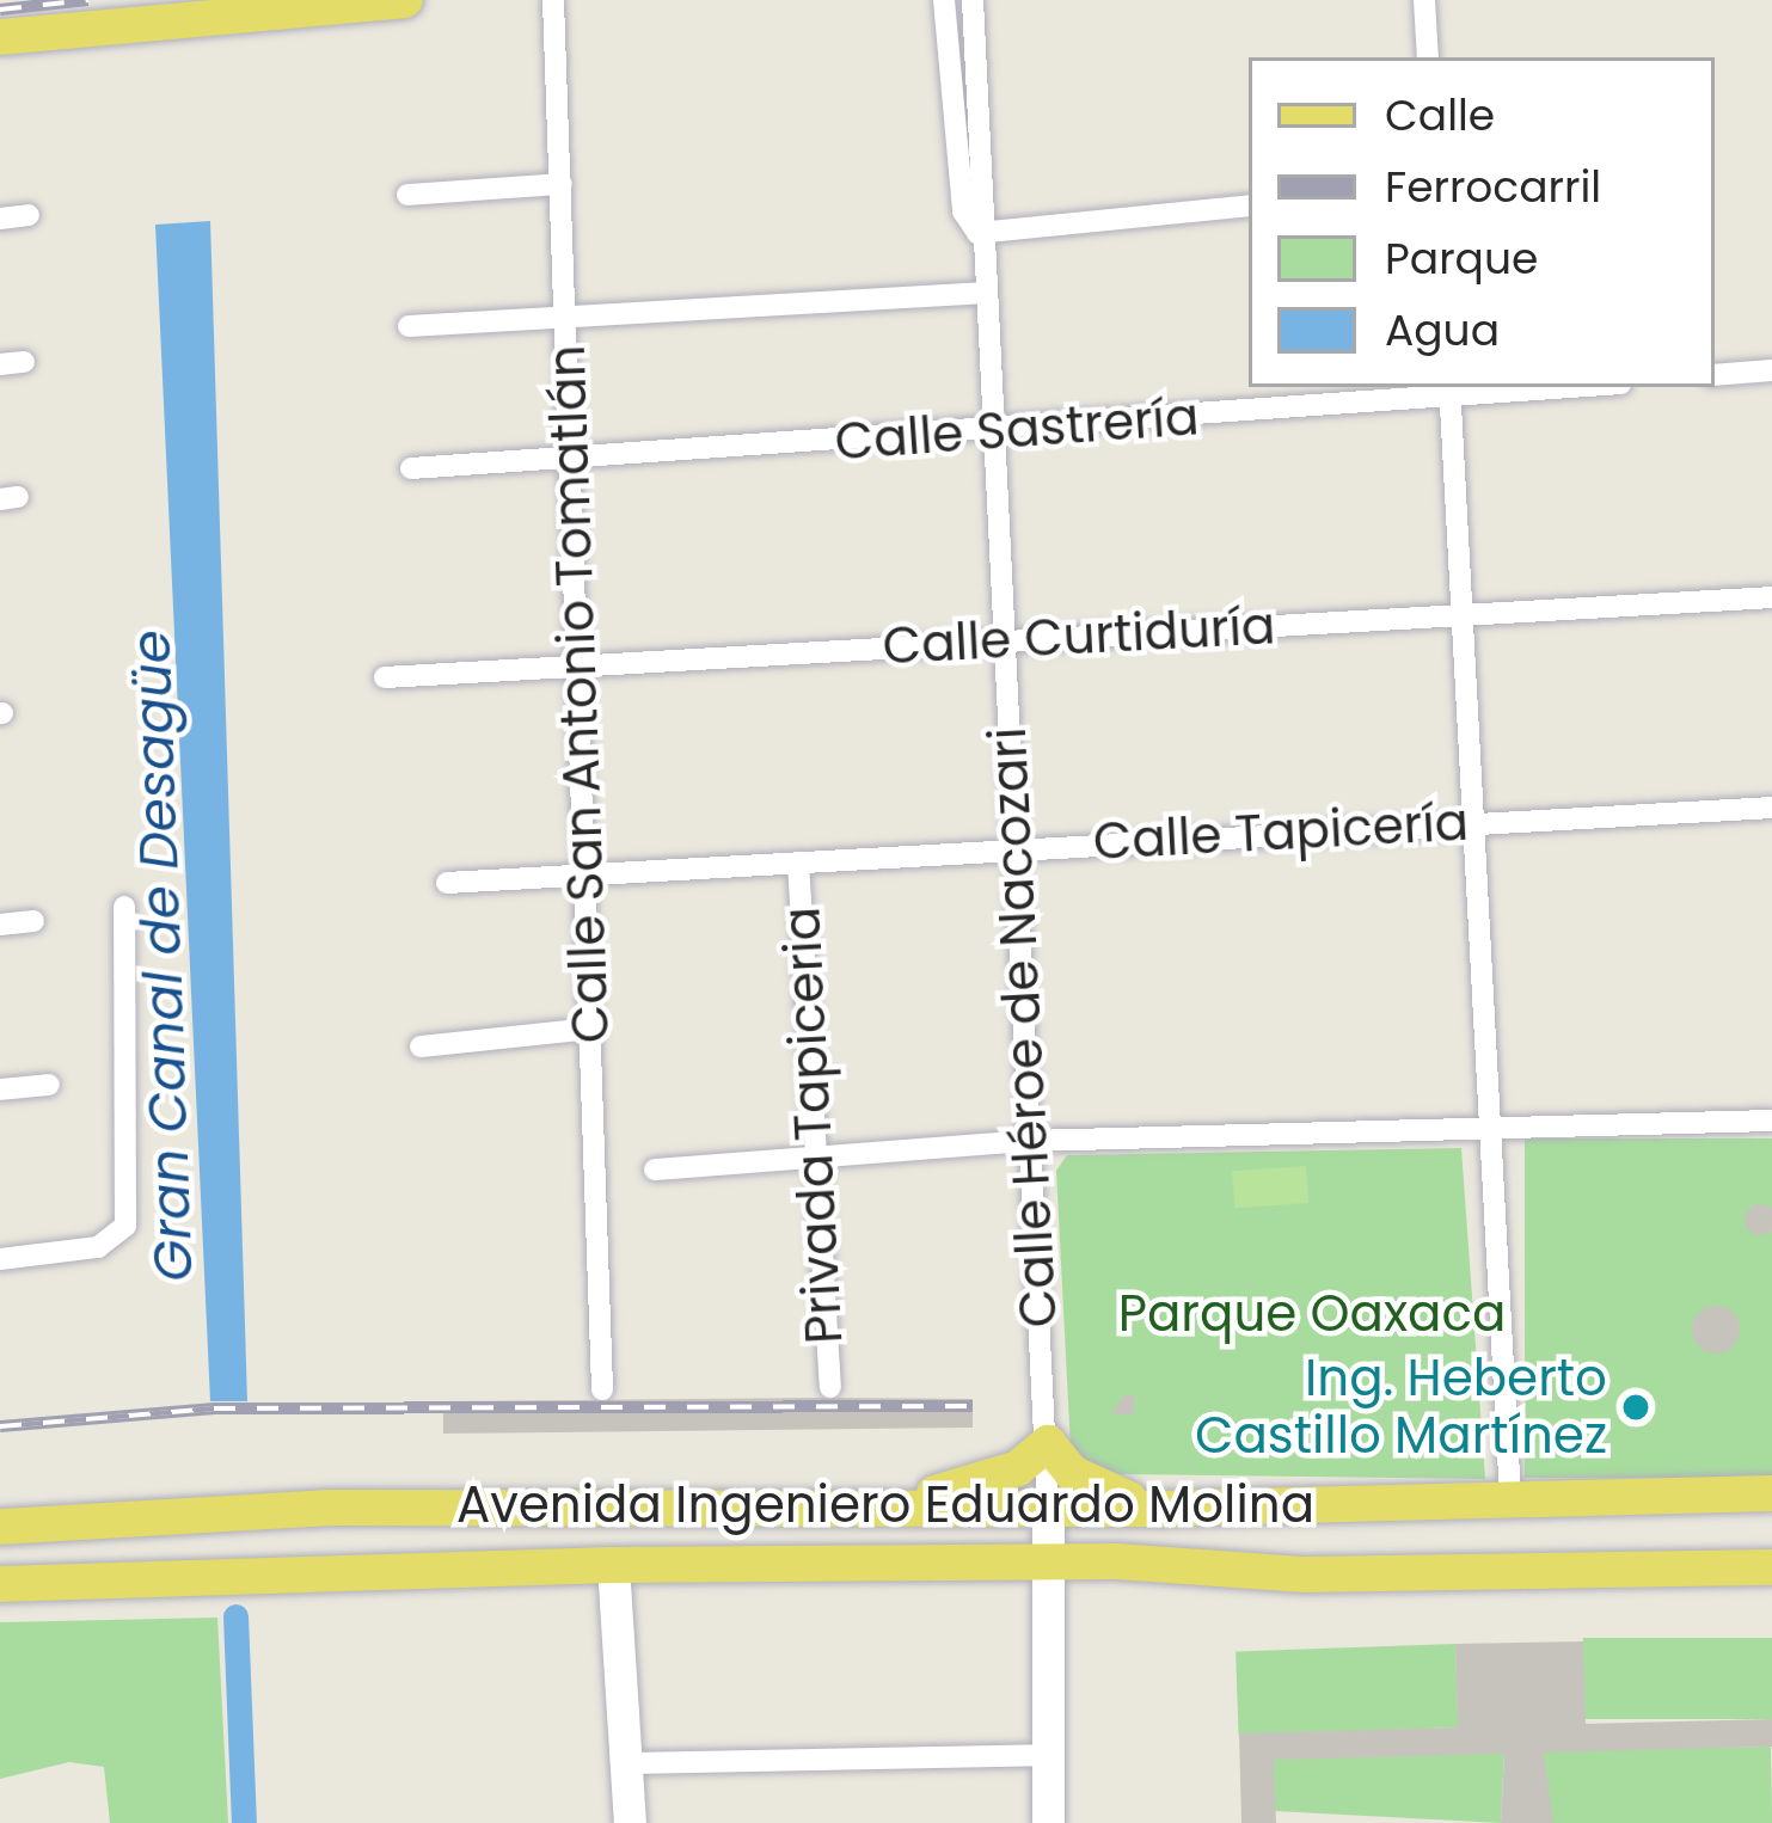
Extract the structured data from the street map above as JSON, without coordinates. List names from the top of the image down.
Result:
{
  "streets": {
    "main road": ["Avenida Ingeniero Eduardo Molina"],
    "street": [
      "Calle Sastrería",
      "Calle Curtiduría",
      "Calle San Antonio Tomatlán",
      "Calle Tapicería",
      "Calle Héroe de Nacozari",
      "Privada Tapiceria"
    ]
  },
  "crossings": [
    ["Calle Sastrería", "Calle San Antonio Tomatlán"],
    ["Calle Sastrería", "Calle Héroe de Nacozari"],
    ["Calle Curtiduría", "Calle San Antonio Tomatlán"],
    ["Calle Curtiduría", "Calle Héroe de Nacozari"],
    ["Calle San Antonio Tomatlán", "Calle Tapicería"],
    ["Calle Tapicería", "Calle Héroe de Nacozari"],
    ["Calle Tapicería", "Privada Tapiceria"],
    ["Calle Héroe de Nacozari", "Avenida Ingeniero Eduardo Molina"]
  ],
  "water": ["Gran Canal de Desagüe"],
  "parks": ["Parque Oaxaca"],
  "places": ["Ing. Heberto Castillo Martínez"],
  "legend": [
    "Calle",
    "Ferrocarril",
    "Parque",
    "Agua"
  ]
}
